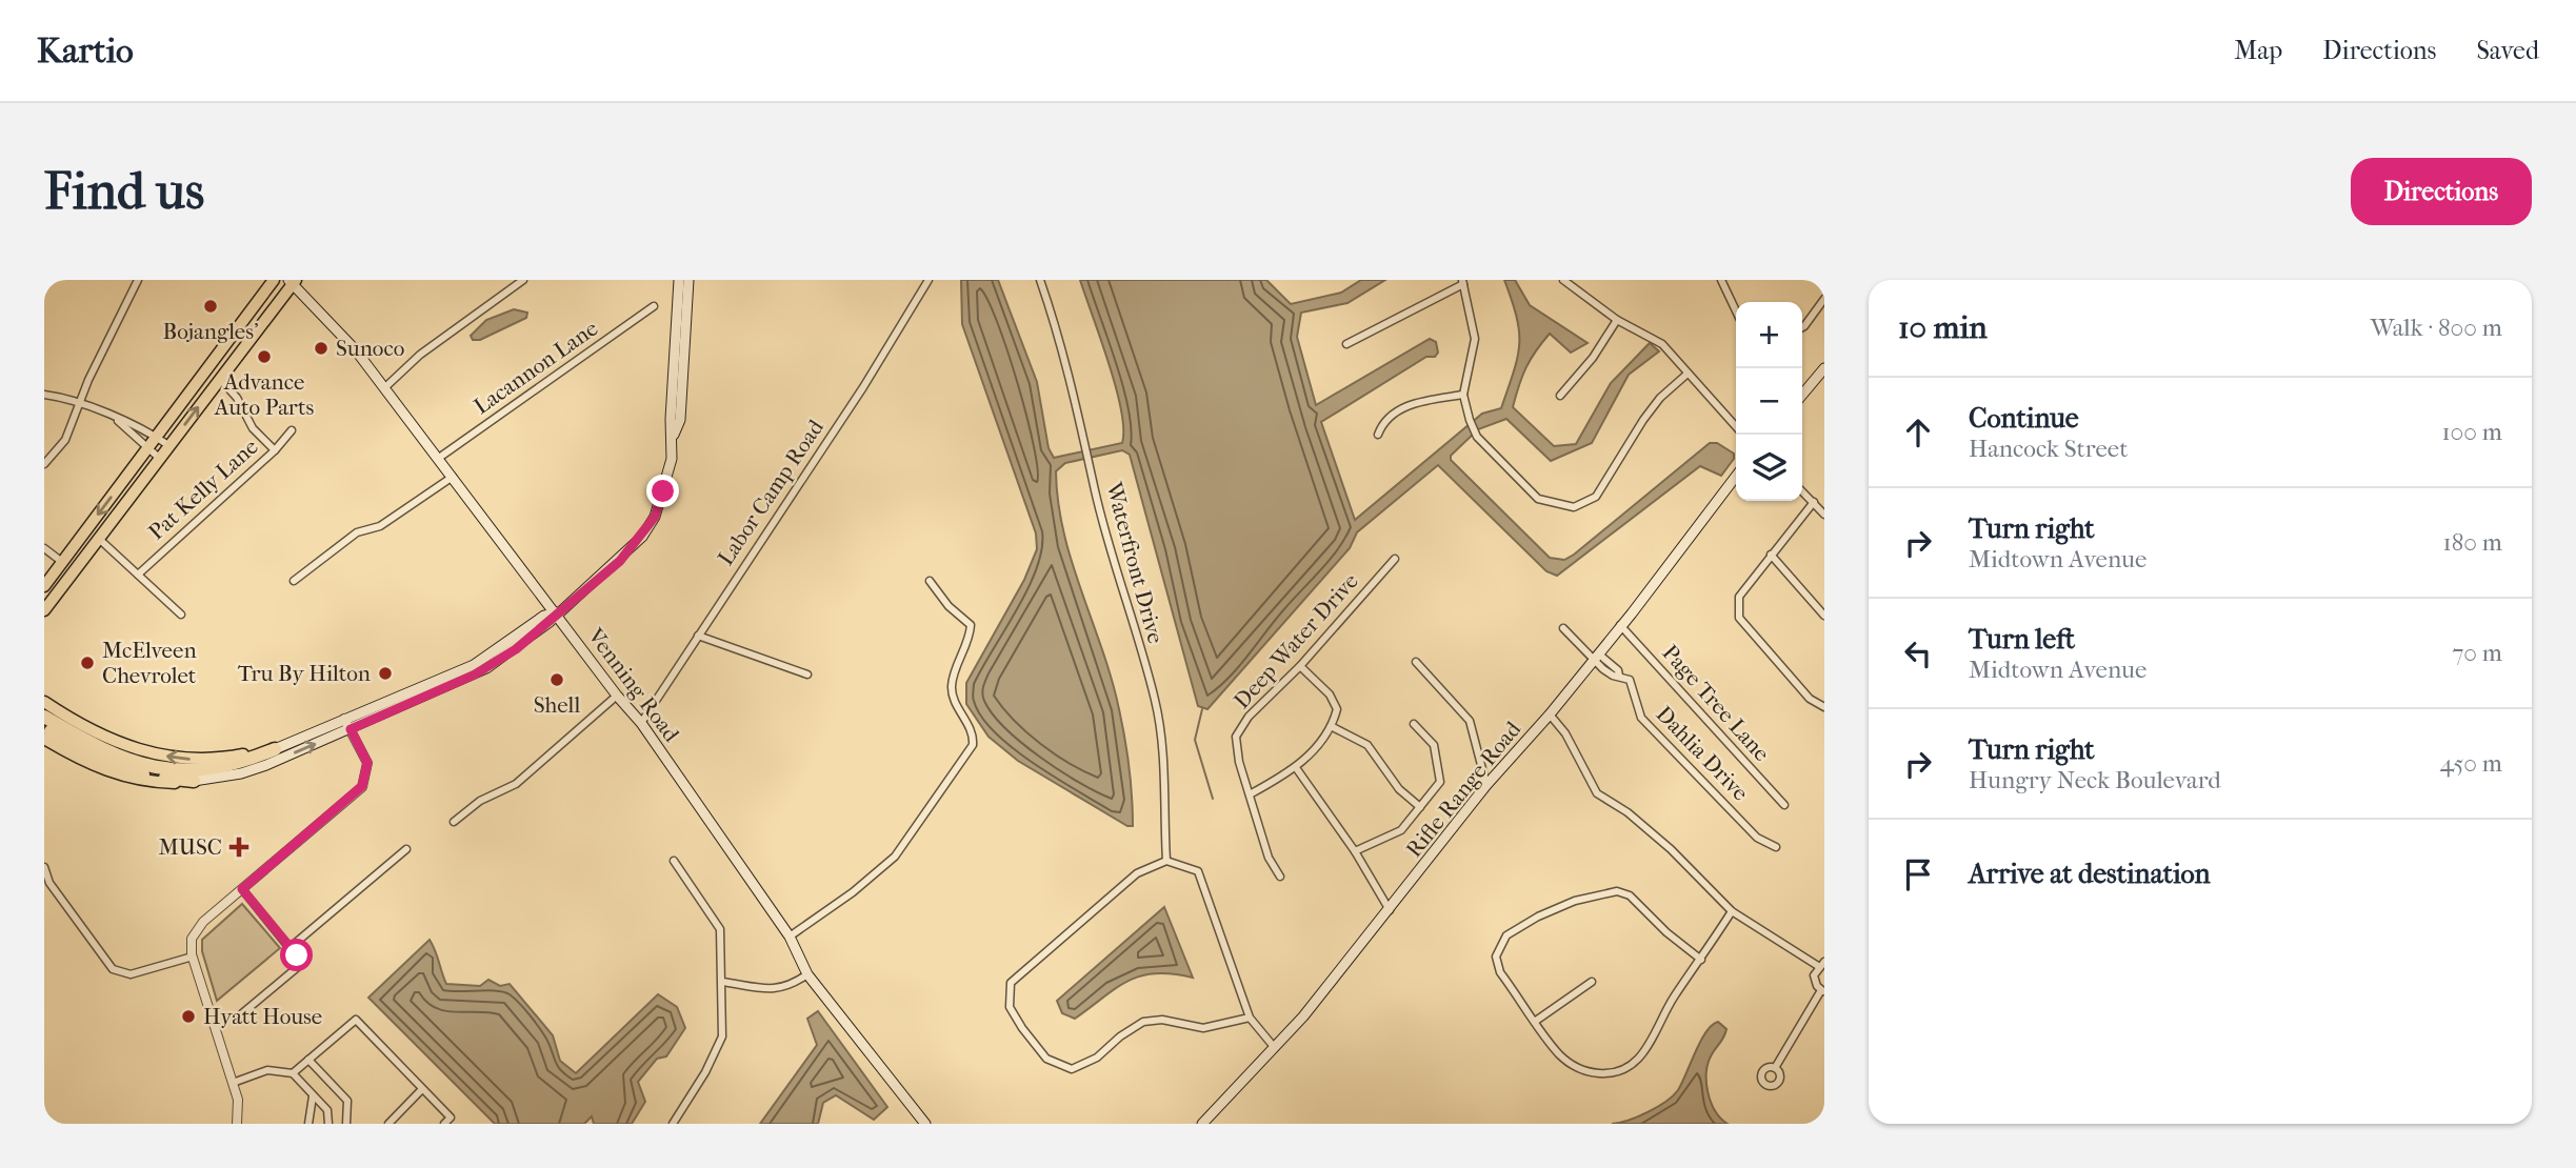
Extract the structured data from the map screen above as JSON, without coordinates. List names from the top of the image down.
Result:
{
  "streets": {
    "main road": ["Venning Road", "Rifle Range Road"],
    "street": [
      "Lacannon Lane",
      "Pat Kelly Lane",
      "Labor Camp Road",
      "Waterfront Drive",
      "Deep Water Drive",
      "Page Tree Lane",
      "Dahlia Drive"
    ]
  },
  "crossings": [
    ["Lacannon Lane", "Venning Road"],
    ["Labor Camp Road", "Venning Road"],
    ["Page Tree Lane", "Rifle Range Road"],
    ["Dahlia Drive", "Rifle Range Road"]
  ],
  "places": {
    "other": [
      "Bojangles'",
      "Sunoco",
      "Advance Auto Parts",
      "McElveen Chevrolet",
      "Tru By Hilton",
      "Shell",
      "Hyatt House"
    ],
    "health": ["MUSC"]
  },
  "page": {
    "header": "Kartio",
    "nav": ["Map", "Directions", "Saved"],
    "buttons": "Directions",
    "title": "Find us",
    "heading": ["10 min", "Walk · 800 m"],
    "map_buttons": ["+", "−"],
    "list": [
      ["Continue", "Hancock Street", "100 m"],
      ["Turn right", "Midtown Avenue", "180 m"],
      ["Turn left", "Midtown Avenue", "70 m"],
      ["Turn right", "Hungry Neck Boulevard", "450 m"],
      "Arrive at destination"
    ]
  }
}
